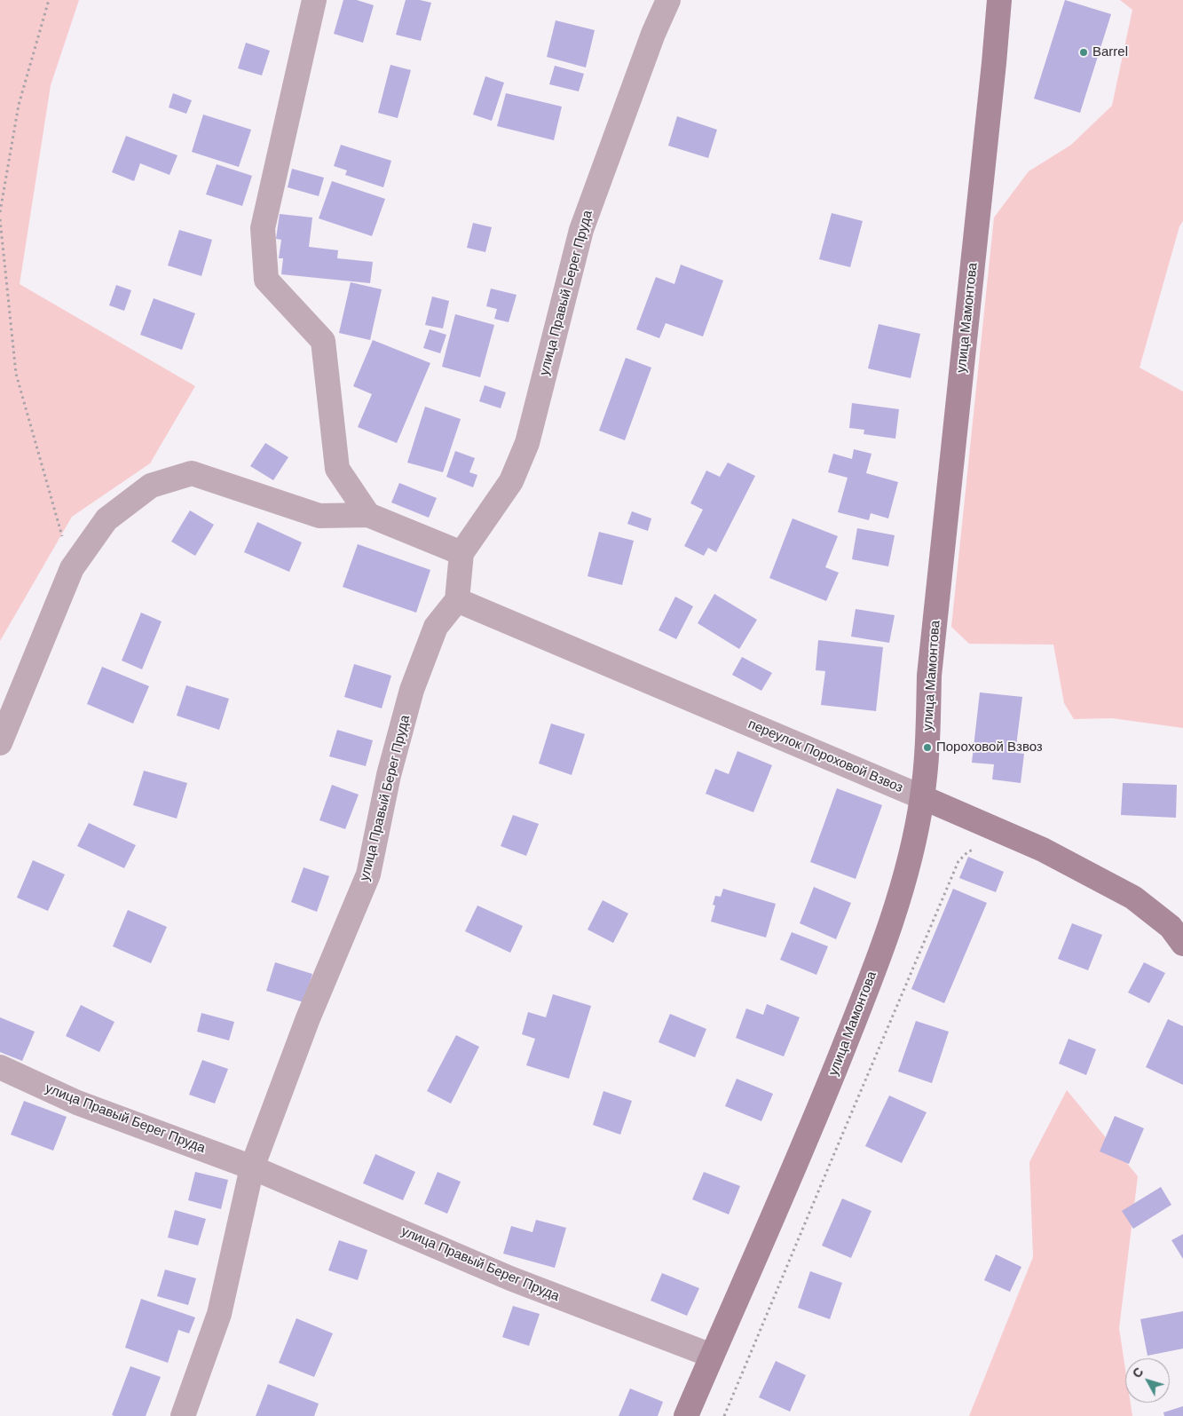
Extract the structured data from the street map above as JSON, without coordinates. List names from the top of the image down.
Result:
{
  "streets": {
    "main road": ["улица Мамонтова", "переулок Пороховой Взвоз"],
    "street": ["улица Правый Берег Пруда"]
  },
  "crossings": [
    ["улица Правый Берег Пруда", "улица Мамонтова"],
    ["улица Правый Берег Пруда", "переулок Пороховой Взвоз"],
    ["улица Мамонтова", "переулок Пороховой Взвоз"]
  ],
  "places": ["Barrel", "Пороховой Взвоз"],
  "north": "top left"
}
